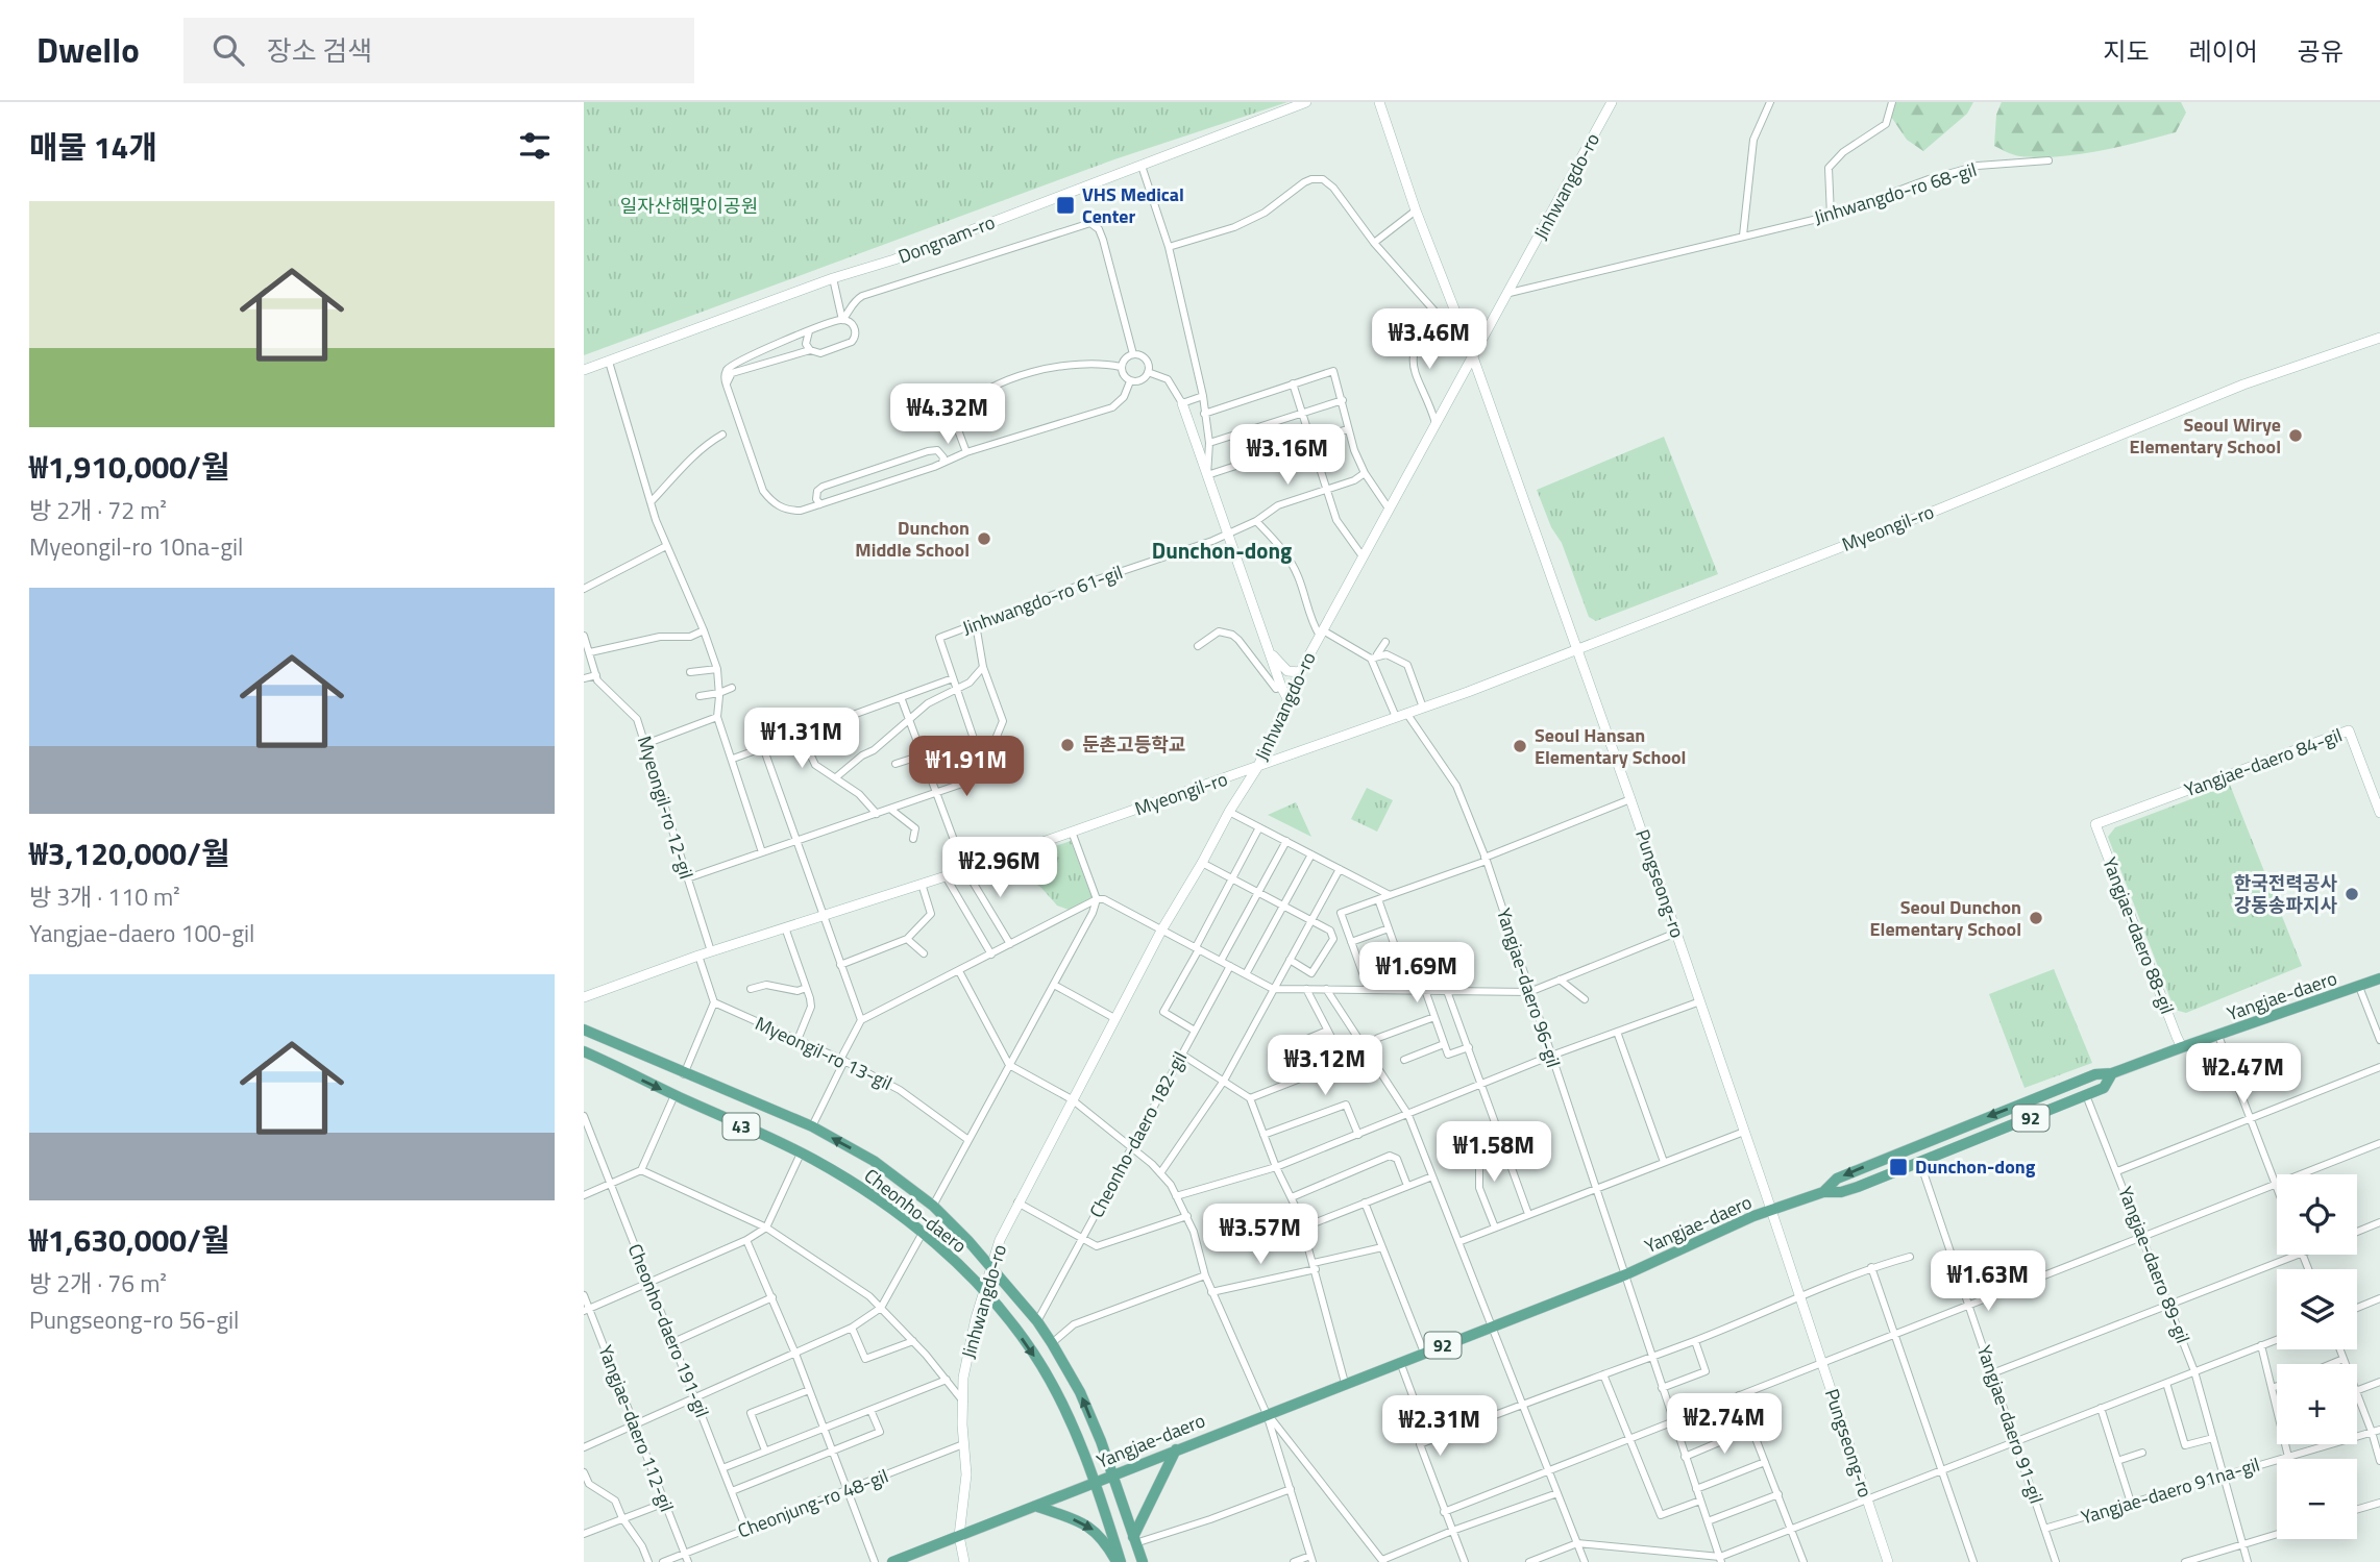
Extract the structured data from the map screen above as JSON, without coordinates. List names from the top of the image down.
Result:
{
  "streets": {
    "main road": [
      "Yangjae-daero",
      "92",
      "43",
      "Cheonho-daero"
    ],
    "street": [
      "Jinhwangdo-ro",
      "Jinhwangdo-ro 68-gil",
      "Dongnam-ro",
      "Myeongil-ro",
      "Jinhwangdo-ro 61-gil",
      "Yangjae-daero 84-gil",
      "Myeongil-ro 12-gil",
      "Pungseong-ro",
      "Yangjae-daero 88-gil",
      "Yangjae-daero 96-gil",
      "Myeongil-ro 13-gil",
      "Cheonho-daero 182-gil",
      "Yangjae-daero 89-gil",
      "Cheonho-daero 191-gil",
      "Yangjae-daero 91-gil",
      "Yangjae-daero 112-gil",
      "Yangjae-daero 91na-gil",
      "Cheonjung-ro 48-gil"
    ]
  },
  "crossings": [
    ["Jinhwangdo-ro", "Jinhwangdo-ro 68-gil"],
    ["Jinhwangdo-ro", "Myeongil-ro"],
    ["Jinhwangdo-ro", "Pungseong-ro"],
    ["Jinhwangdo-ro", "Yangjae-daero"],
    ["Jinhwangdo-ro", "Cheonho-daero"],
    ["Jinhwangdo-ro", "Cheonjung-ro 48-gil"],
    ["Myeongil-ro", "Myeongil-ro 12-gil"],
    ["Myeongil-ro", "Pungseong-ro"],
    ["Myeongil-ro", "Yangjae-daero 96-gil"],
    ["Yangjae-daero 84-gil", "Yangjae-daero 88-gil"],
    ["Pungseong-ro", "Yangjae-daero"],
    ["Yangjae-daero 88-gil", "Yangjae-daero"],
    ["Yangjae-daero 96-gil", "Yangjae-daero"],
    ["Yangjae-daero", "Cheonho-daero"],
    ["Yangjae-daero", "Yangjae-daero 89-gil"],
    ["Yangjae-daero", "Yangjae-daero 91-gil"],
    ["Cheonho-daero 182-gil", "Cheonho-daero"],
    ["Yangjae-daero 89-gil", "Yangjae-daero 91na-gil"],
    ["Cheonho-daero 191-gil", "Cheonjung-ro 48-gil"],
    ["Yangjae-daero 91-gil", "Yangjae-daero 91na-gil"],
    ["Yangjae-daero 112-gil", "Cheonjung-ro 48-gil"]
  ],
  "districts": ["Dunchon-dong"],
  "parks": ["일자산해맞이공원"],
  "places": {
    "transit": ["VHS Medical Center", "Dunchon-dong"],
    "other": [
      "Seoul Wirye Elementary School",
      "Dunchon Middle School",
      "둔촌고등학교",
      "Seoul Hansan Elementary School",
      "한국전력공사 강동송파지사",
      "Seoul Dunchon Elementary School"
    ]
  },
  "page": {
    "header": "Dwello",
    "search": "장소 검색",
    "nav": ["지도", "레이어", "공유"],
    "heading": "매물 14개",
    "list": [
      {
        "name": "₩1,910,000/월",
        "note": "방 2개 · 72 m² · Myeongil-ro 10na-gil"
      },
      {
        "name": "₩3,120,000/월",
        "note": "방 3개 · 110 m² · Yangjae-daero 100-gil"
      },
      {
        "name": "₩1,630,000/월",
        "note": "방 2개 · 76 m² · Pungseong-ro 56-gil"
      }
    ],
    "price": [
      "₩3.46M",
      "₩4.32M",
      "₩3.16M",
      "₩1.31M",
      "₩1.91M",
      "₩2.96M",
      "₩1.69M",
      "₩3.12M",
      "₩2.47M",
      "₩1.58M",
      "₩3.57M",
      "₩1.63M",
      "₩2.74M",
      "₩2.31M"
    ],
    "map_buttons": ["+", "−"]
  }
}
